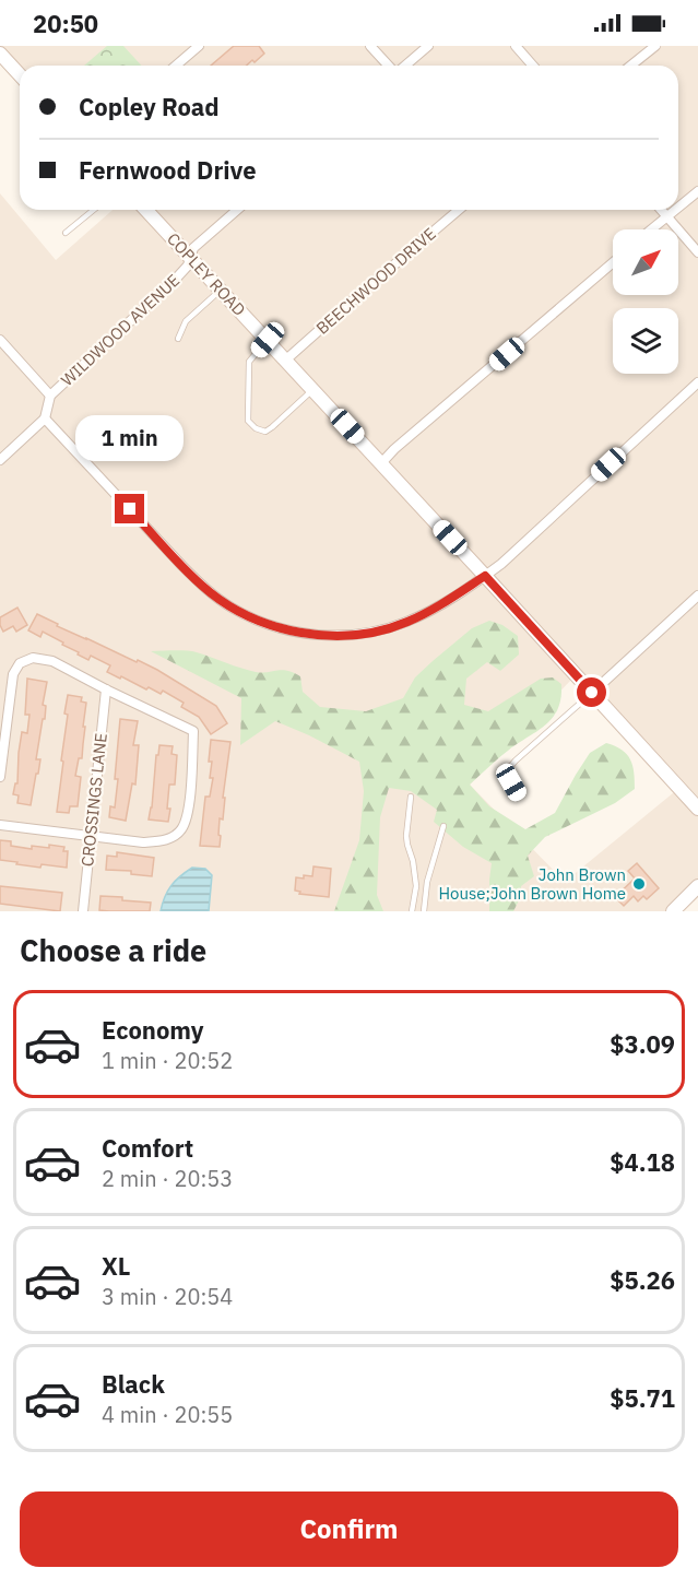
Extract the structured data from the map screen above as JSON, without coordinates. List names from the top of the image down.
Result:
{
  "streets": {
    "main road": ["COPLEY ROAD"],
    "street": ["BEECHWOOD DRIVE", "WILDWOOD AVENUE", "CROSSINGS LANE"]
  },
  "crossings": [
    ["COPLEY ROAD", "BEECHWOOD DRIVE"],
    ["COPLEY ROAD", "WILDWOOD AVENUE"]
  ],
  "places": ["John Brown House;John Brown Home"],
  "north": "top right",
  "page": {
    "status": "20:50",
    "banner": ["Copley Road", "Fernwood Drive"],
    "bubble": "1 min",
    "heading": "Choose a ride",
    "list": [
      {
        "name": "Economy",
        "note": "1 min · 20:52",
        "value": "$3.09"
      },
      {
        "name": "Comfort",
        "note": "2 min · 20:53",
        "value": "$4.18"
      },
      {
        "name": "XL",
        "note": "3 min · 20:54",
        "value": "$5.26"
      },
      {
        "name": "Black",
        "note": "4 min · 20:55",
        "value": "$5.71"
      }
    ],
    "buttons": "Confirm"
  }
}
